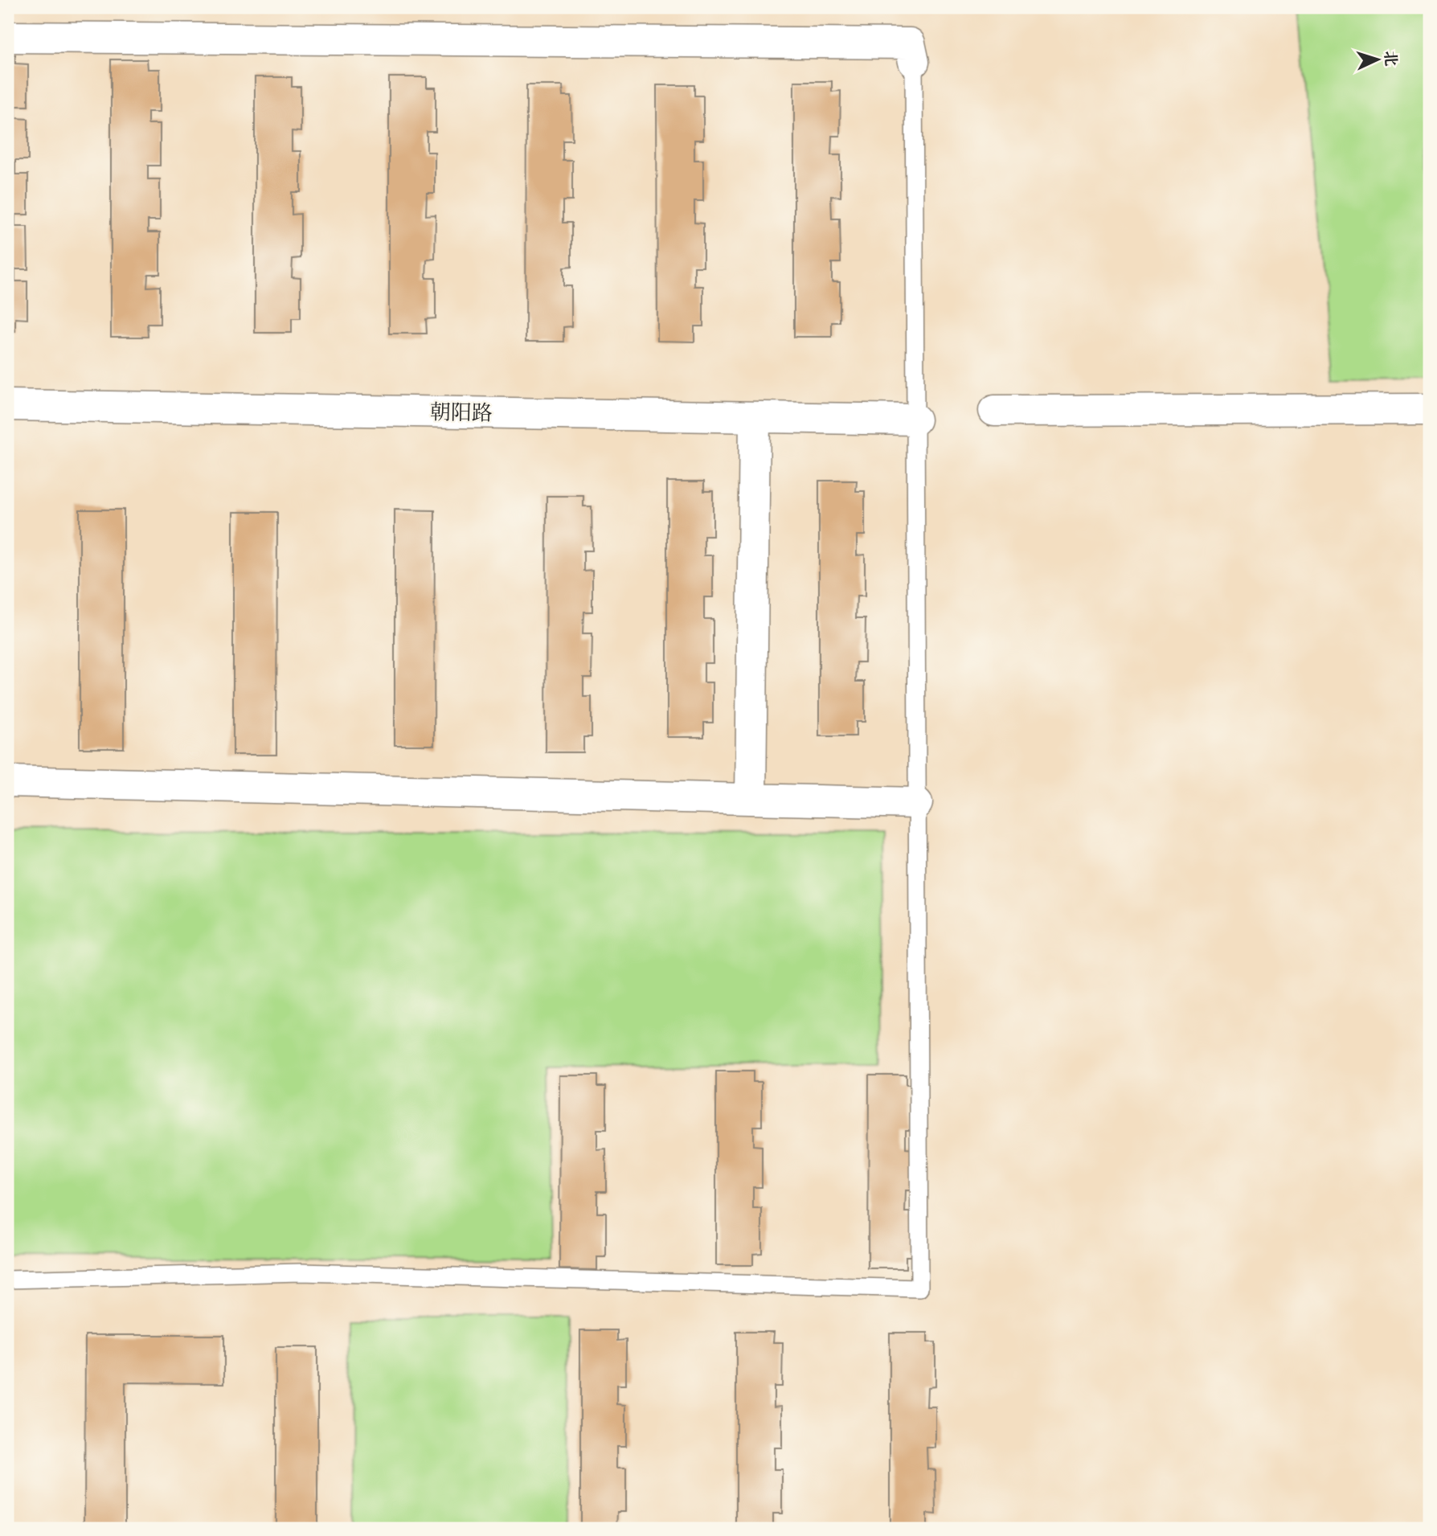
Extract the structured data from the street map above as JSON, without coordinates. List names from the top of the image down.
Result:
{
  "streets": {
    "street": ["朝阳路"]
  },
  "north": "right"
}
